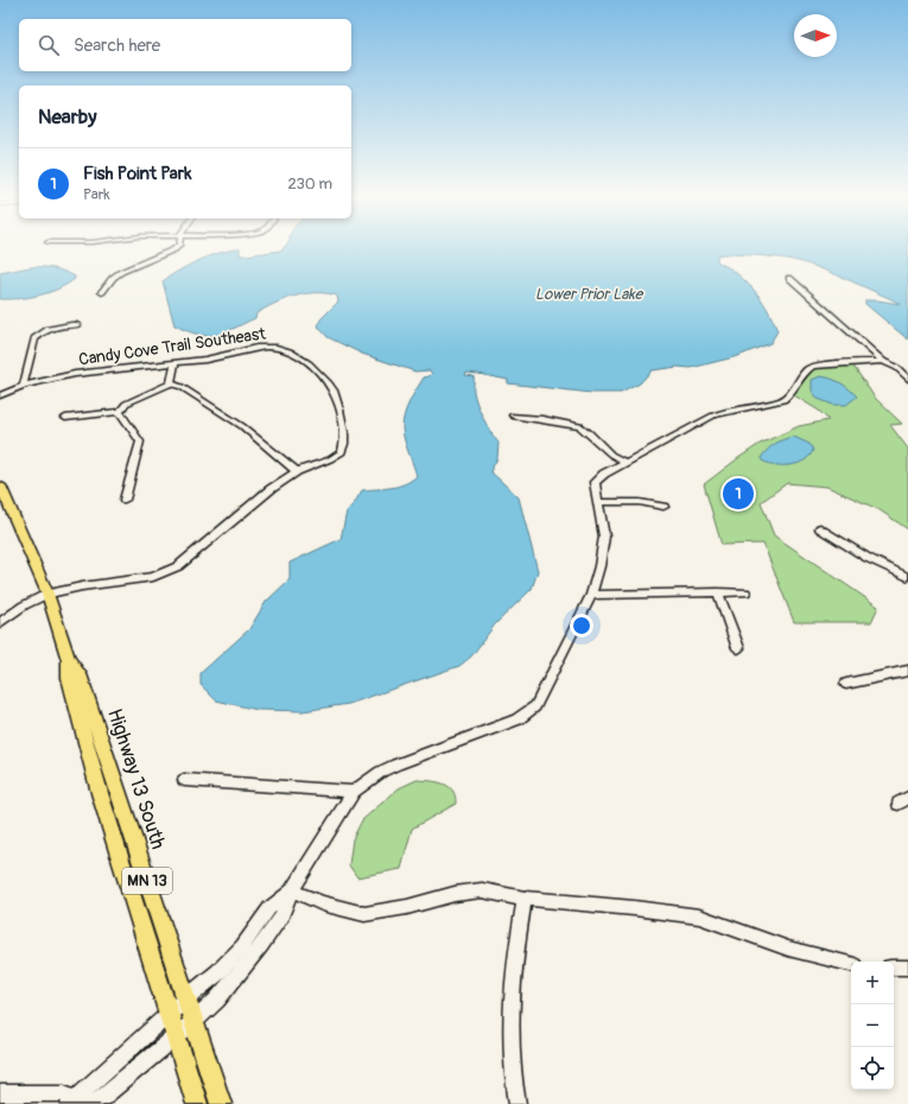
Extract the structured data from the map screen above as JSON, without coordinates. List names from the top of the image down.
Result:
{
  "streets": {
    "main road": ["Highway 13 South", "MN 13"],
    "street": ["Candy Cove Trail Southeast"]
  },
  "crossings": [
    ["Candy Cove Trail Southeast", "Highway 13 South"]
  ],
  "water": ["Lower Prior Lake"],
  "north": "right",
  "page": {
    "search": "Search here",
    "heading": "Nearby",
    "list": [
      {
        "mark": "1",
        "name": "Fish Point Park",
        "note": "Park",
        "value": "230 m"
      }
    ],
    "pins": "1",
    "map_buttons": ["+", "−"]
  }
}
